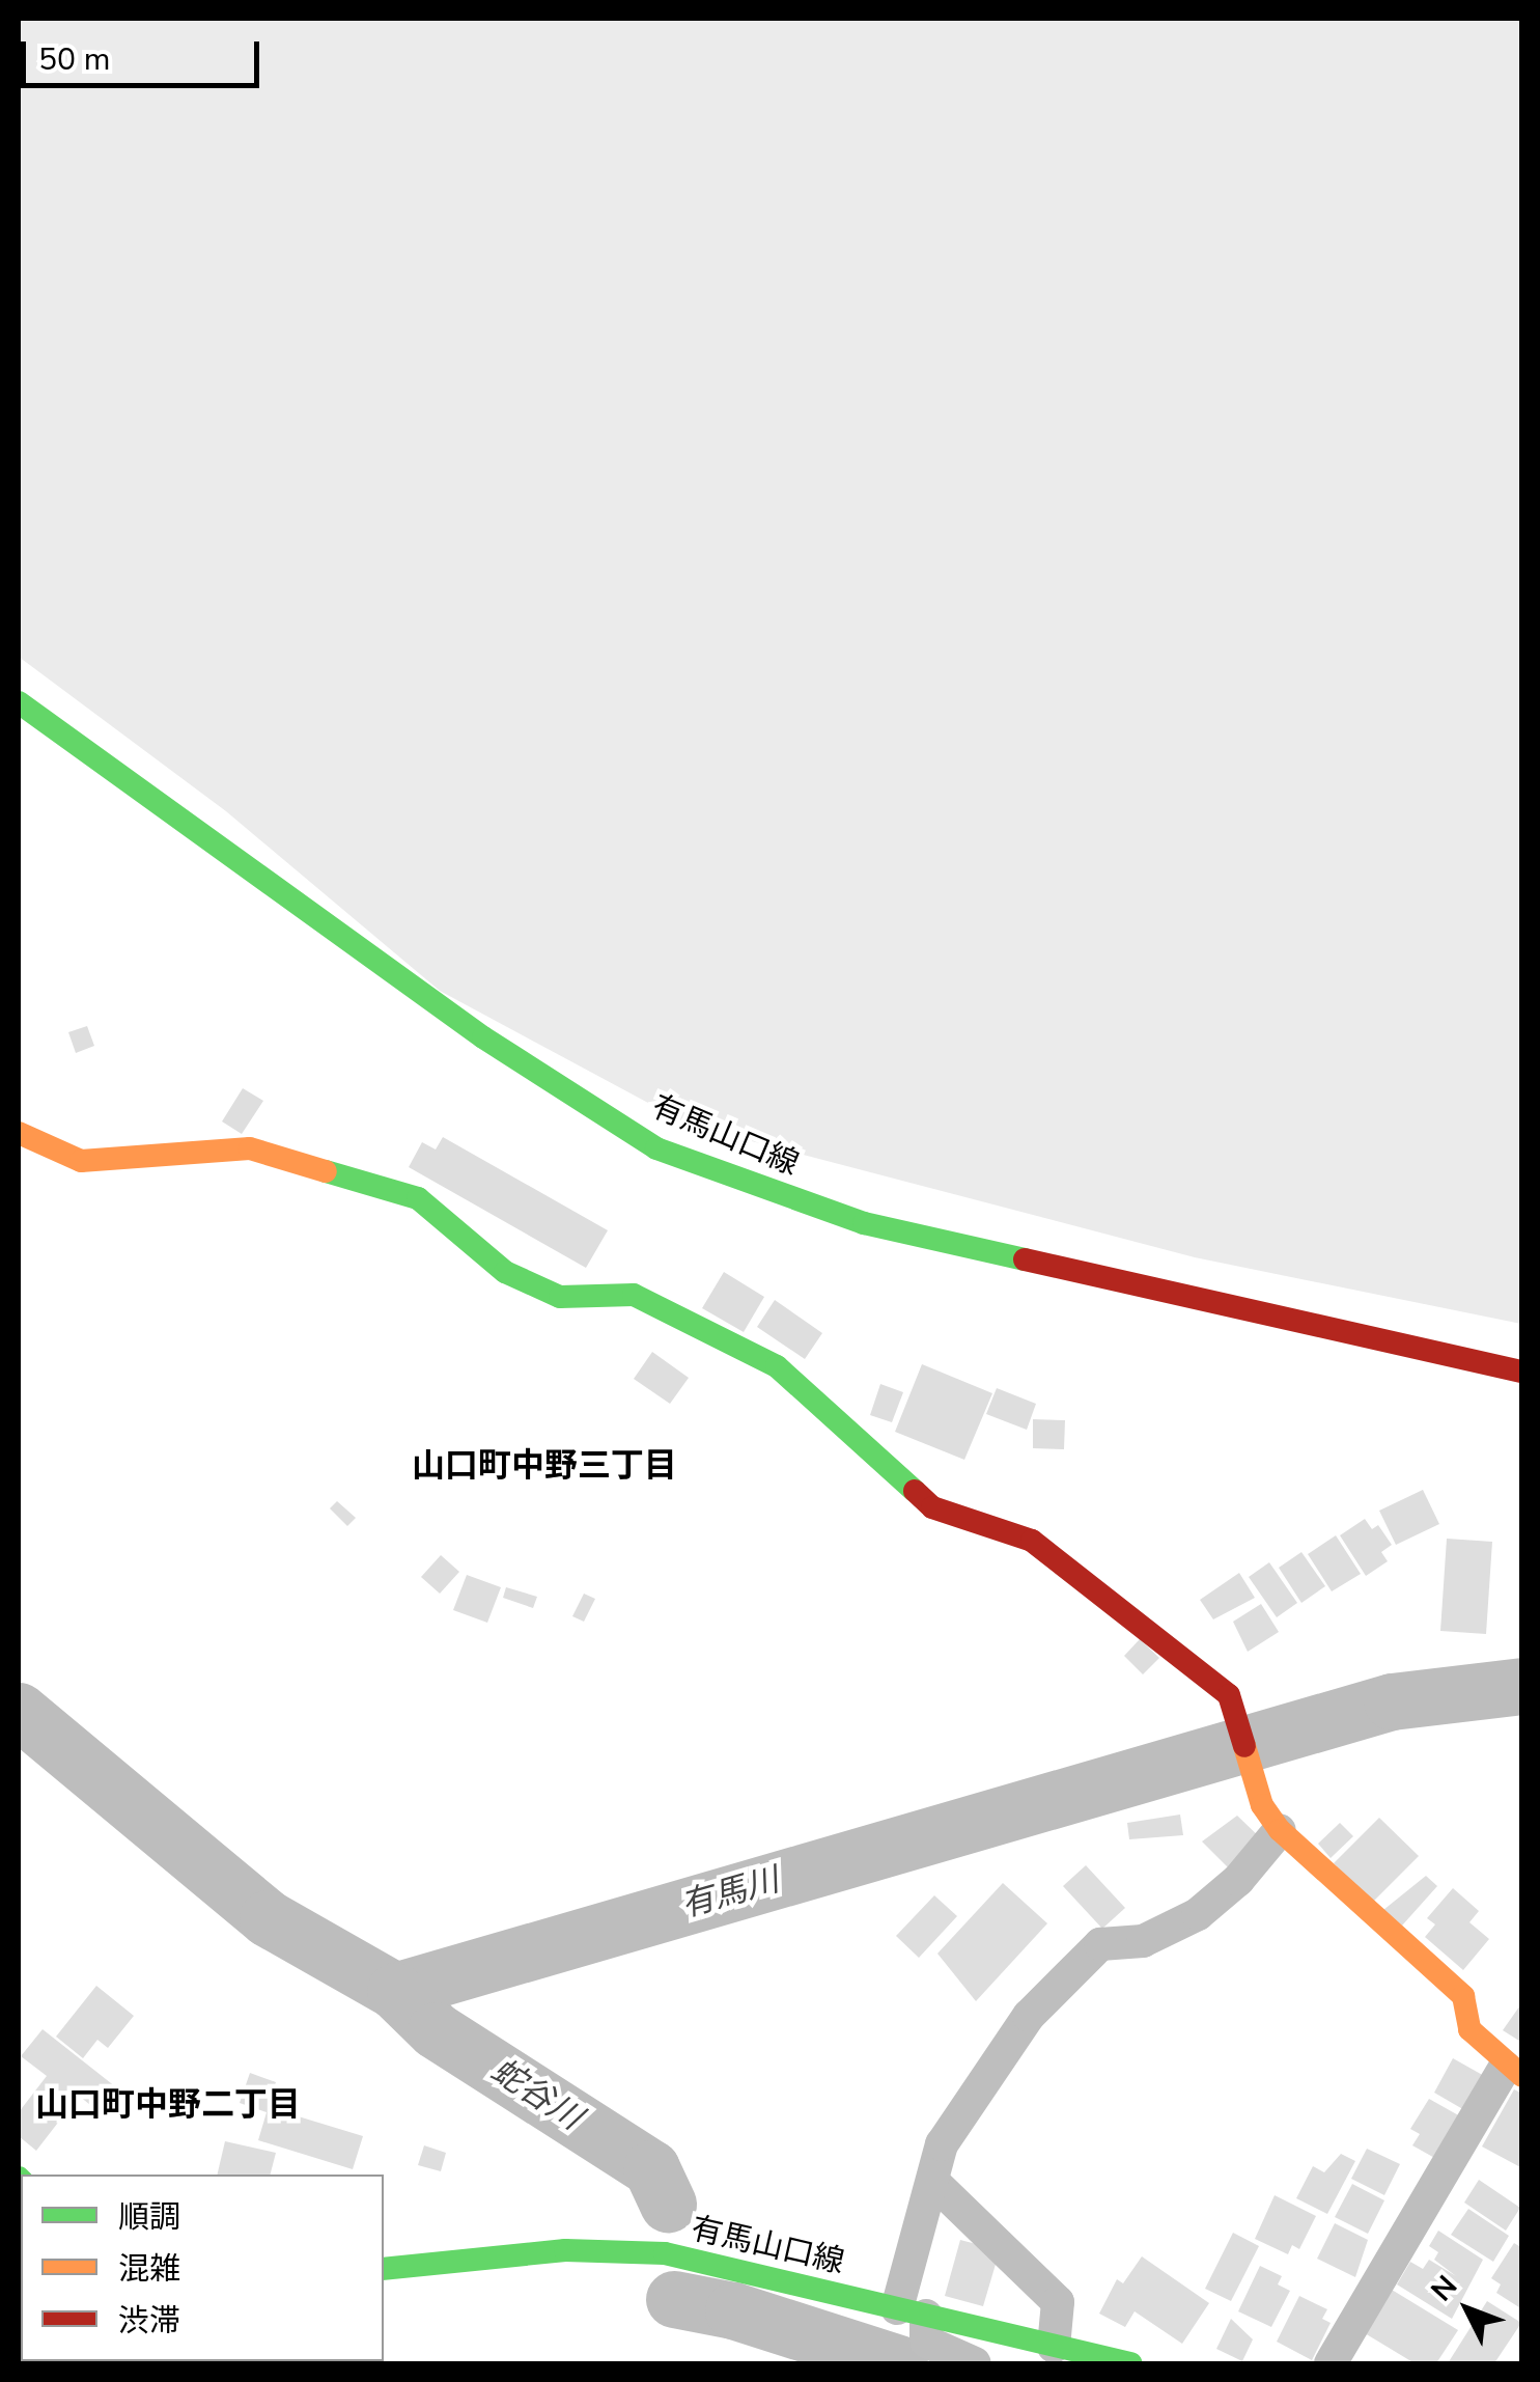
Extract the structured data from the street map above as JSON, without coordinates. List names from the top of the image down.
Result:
{
  "streets": {
    "main road": ["有馬山口線"]
  },
  "districts": ["山口町中野三丁目", "山口町中野二丁目"],
  "water": ["有馬川", "蛇谷川"],
  "legend": ["順調", "混雑", "渋滞"],
  "scale_bar": "50 m",
  "north": "top left"
}
